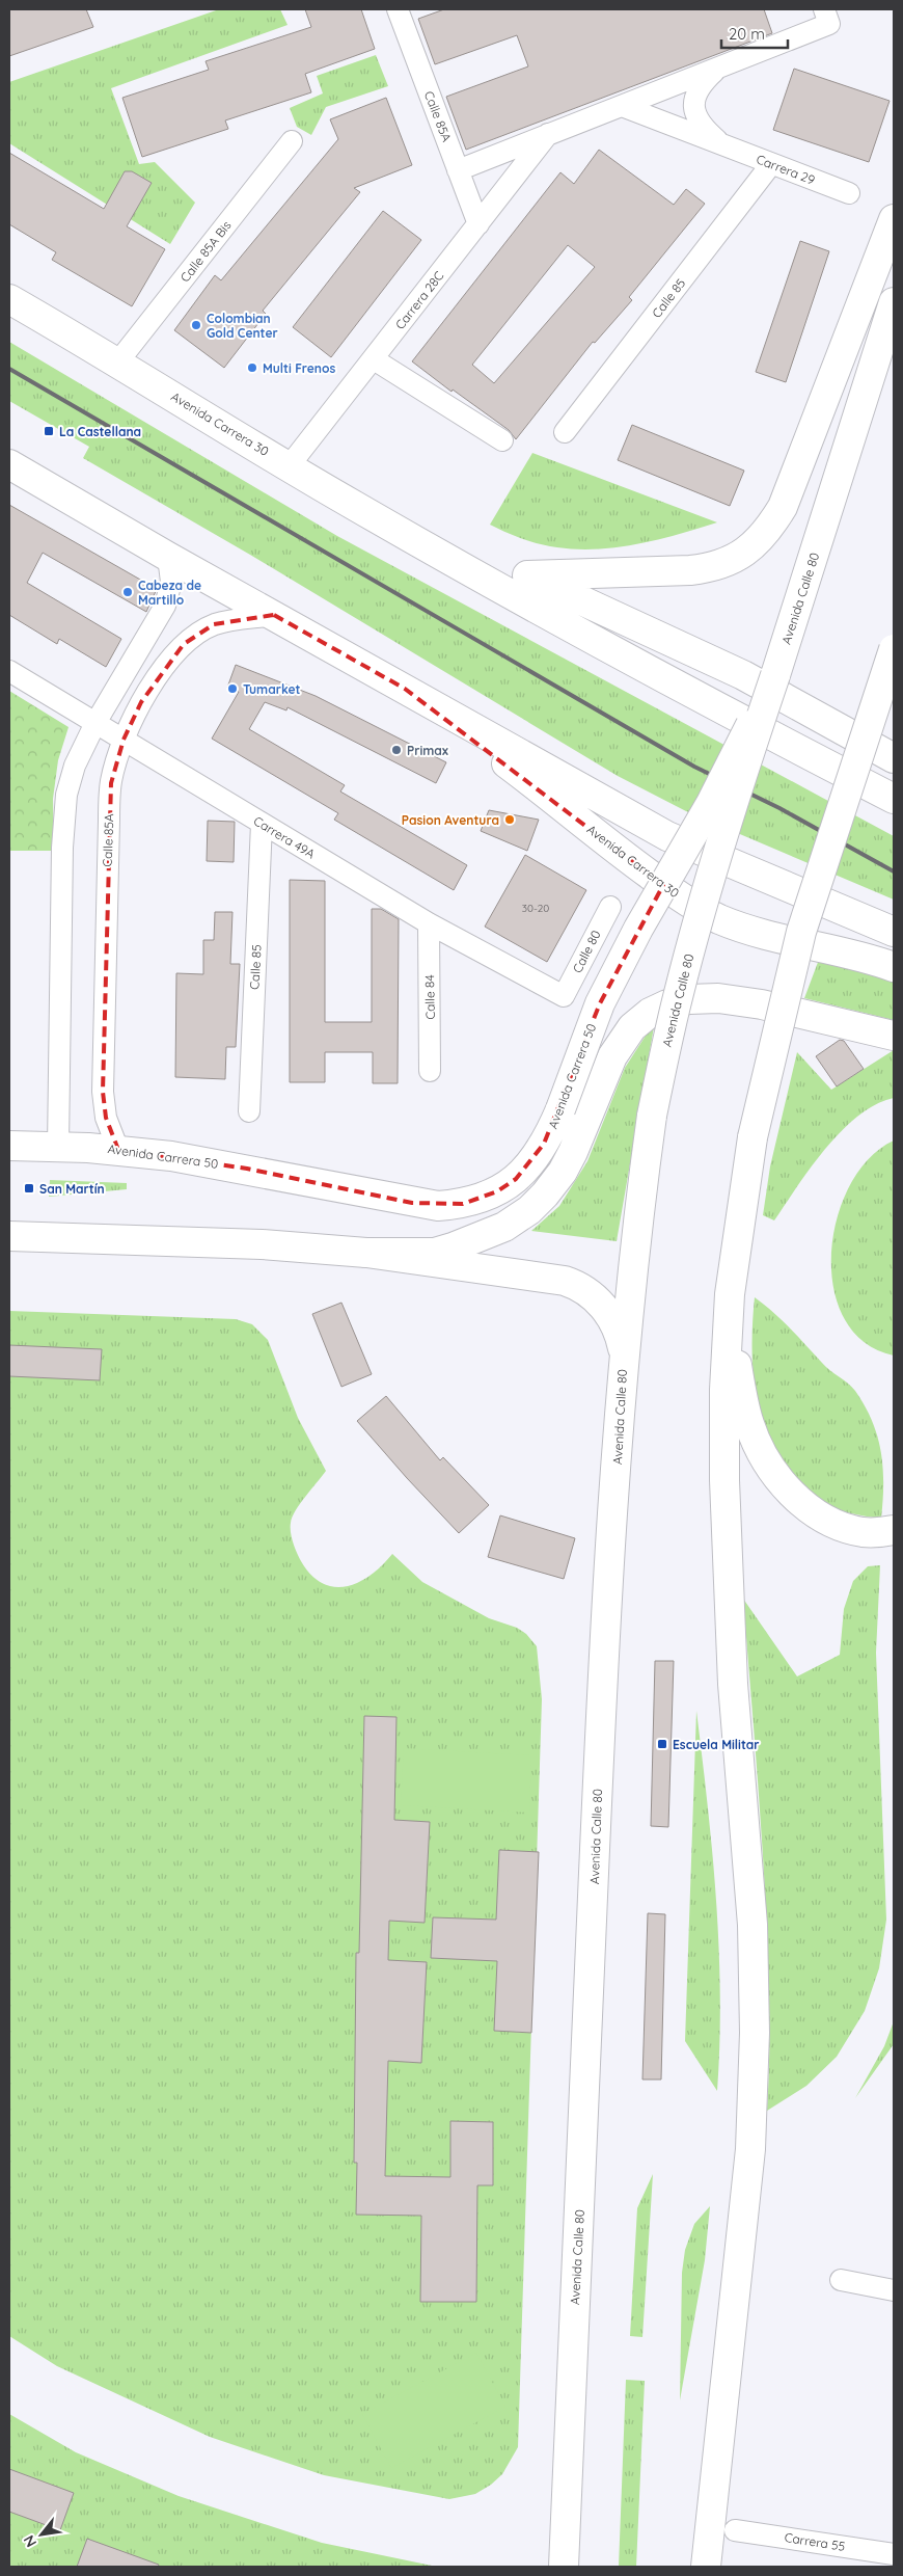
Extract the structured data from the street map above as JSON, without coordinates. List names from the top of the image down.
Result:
{
  "streets": {
    "main road": ["Avenida Carrera 30", "Avenida Calle 80", "Avenida Carrera 50"],
    "street": [
      "Calle 85A",
      "Carrera 29",
      "Calle 85A Bis",
      "Calle 85",
      "Carrera 28C",
      "Carrera 49A",
      "Calle 80",
      "Calle 84",
      "Carrera 55"
    ]
  },
  "crossings": [
    ["Calle 85A", "Carrera 28C"],
    ["Calle 85A", "Avenida Carrera 30"],
    ["Calle 85A", "Carrera 49A"],
    ["Calle 85A", "Avenida Carrera 50"],
    ["Carrera 29", "Calle 85"],
    ["Calle 85A Bis", "Avenida Carrera 30"],
    ["Calle 85", "Carrera 49A"],
    ["Carrera 28C", "Avenida Carrera 30"],
    ["Avenida Calle 80", "Avenida Carrera 50"],
    ["Carrera 49A", "Calle 80"],
    ["Carrera 49A", "Calle 84"]
  ],
  "places": {
    "other": [
      "Colombian Gold Center",
      "Multi Frenos",
      "Cabeza de Martillo",
      "Tumarket",
      "Primax",
      "Pasion Aventura"
    ],
    "transit": ["La Castellana", "San Martín", "Escuela Militar"]
  },
  "house_numbers": ["30-20"],
  "scale_bar": "20 m",
  "north": "bottom left"
}
